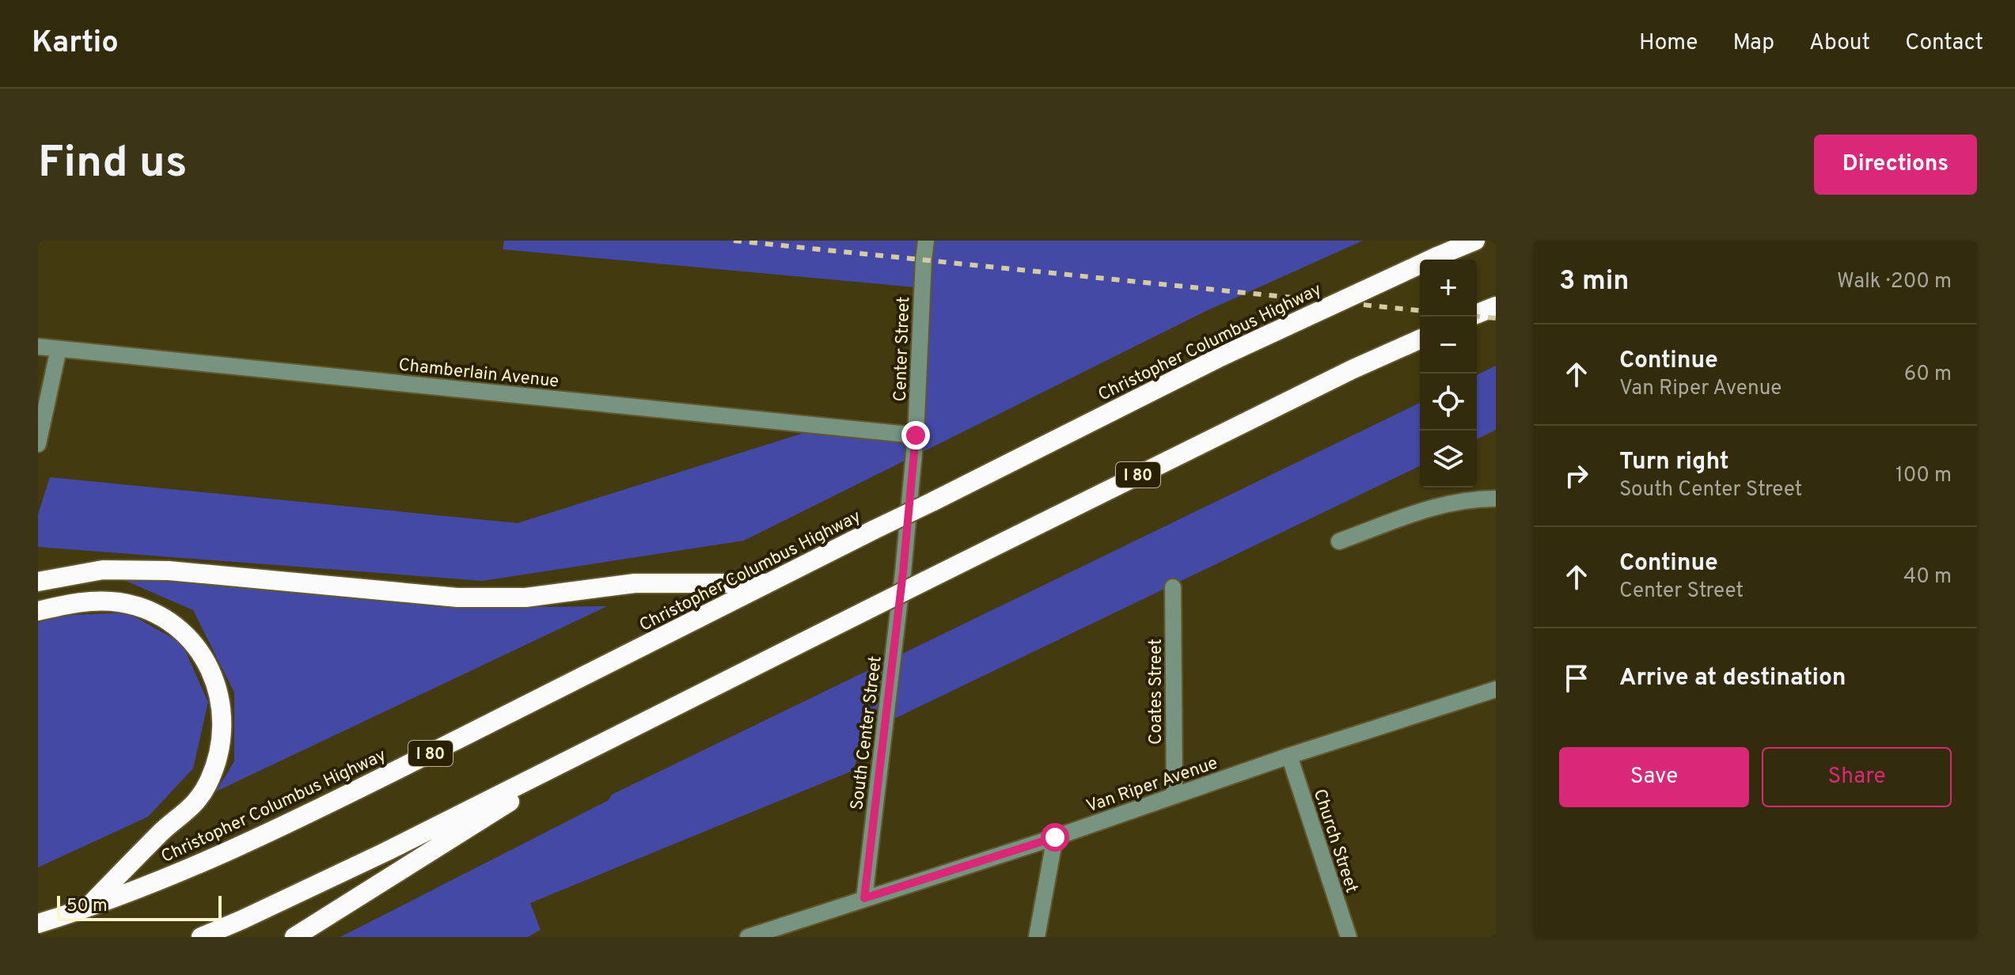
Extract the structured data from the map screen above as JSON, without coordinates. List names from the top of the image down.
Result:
{
  "streets": {
    "highway": ["Christopher Columbus Highway", "I 80"],
    "street": [
      "Center Street",
      "Chamberlain Avenue",
      "Coates Street",
      "South Center Street",
      "Van Riper Avenue",
      "Church Street"
    ]
  },
  "crossings": [
    ["Center Street", "Chamberlain Avenue"],
    ["Center Street", "South Center Street"],
    ["Coates Street", "Van Riper Avenue"],
    ["South Center Street", "Van Riper Avenue"],
    ["Van Riper Avenue", "Church Street"]
  ],
  "scale_bar": "50 m",
  "page": {
    "header": "Kartio",
    "nav": [
      "Home",
      "Map",
      "About",
      "Contact"
    ],
    "buttons": [
      "Directions",
      ["Save", "Share"]
    ],
    "title": "Find us",
    "heading": ["3 min", "Walk · 200 m"],
    "map_buttons": ["+", "−"],
    "list": [
      ["Continue", "Van Riper Avenue", "60 m"],
      ["Turn right", "South Center Street", "100 m"],
      ["Continue", "Center Street", "40 m"],
      "Arrive at destination"
    ],
    "scale": "50 m"
  }
}
